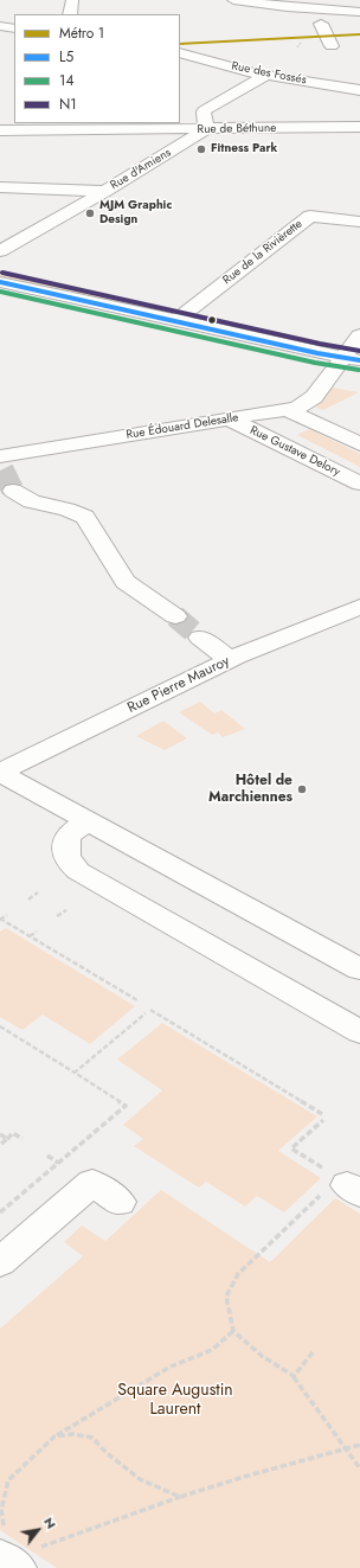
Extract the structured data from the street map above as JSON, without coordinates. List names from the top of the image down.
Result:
{
  "streets": {
    "street": [
      "Rue des Fossés",
      "Rue de Béthune",
      "Rue d'Amiens",
      "Rue de la Rivièrette",
      "Rue Édouard Delesalle",
      "Rue Gustave Delory",
      "Rue Pierre Mauroy"
    ]
  },
  "crossings": [
    ["Rue de Béthune", "Rue d'Amiens"],
    ["Rue Édouard Delesalle", "Rue Gustave Delory"]
  ],
  "parks": ["Square Augustin Laurent"],
  "places": ["Fitness Park", "MJM Graphic Design", "Hôtel de Marchiennes"],
  "lines": [
    "metro line 1",
    "transit line N1",
    "transit line L5",
    "transit line 14"
  ],
  "legend": [
    "Métro 1",
    "L5",
    "14",
    "N1"
  ],
  "north": "top right"
}
